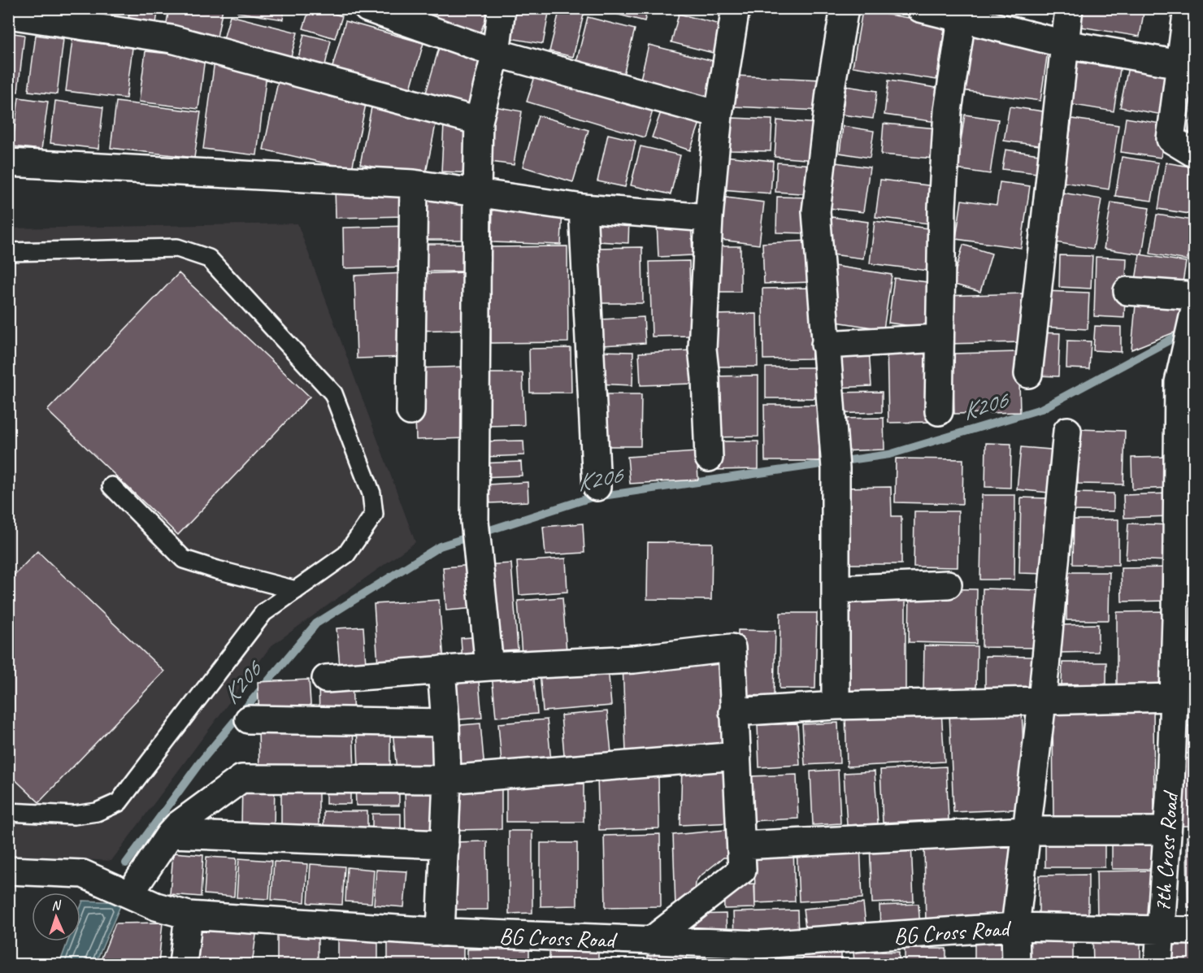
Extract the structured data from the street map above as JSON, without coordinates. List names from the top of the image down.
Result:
{
  "streets": {
    "street": ["7th Cross Road", "BG Cross Road"]
  },
  "crossings": [
    ["7th Cross Road", "BG Cross Road"]
  ],
  "water": ["K206"],
  "north": "top"
}
